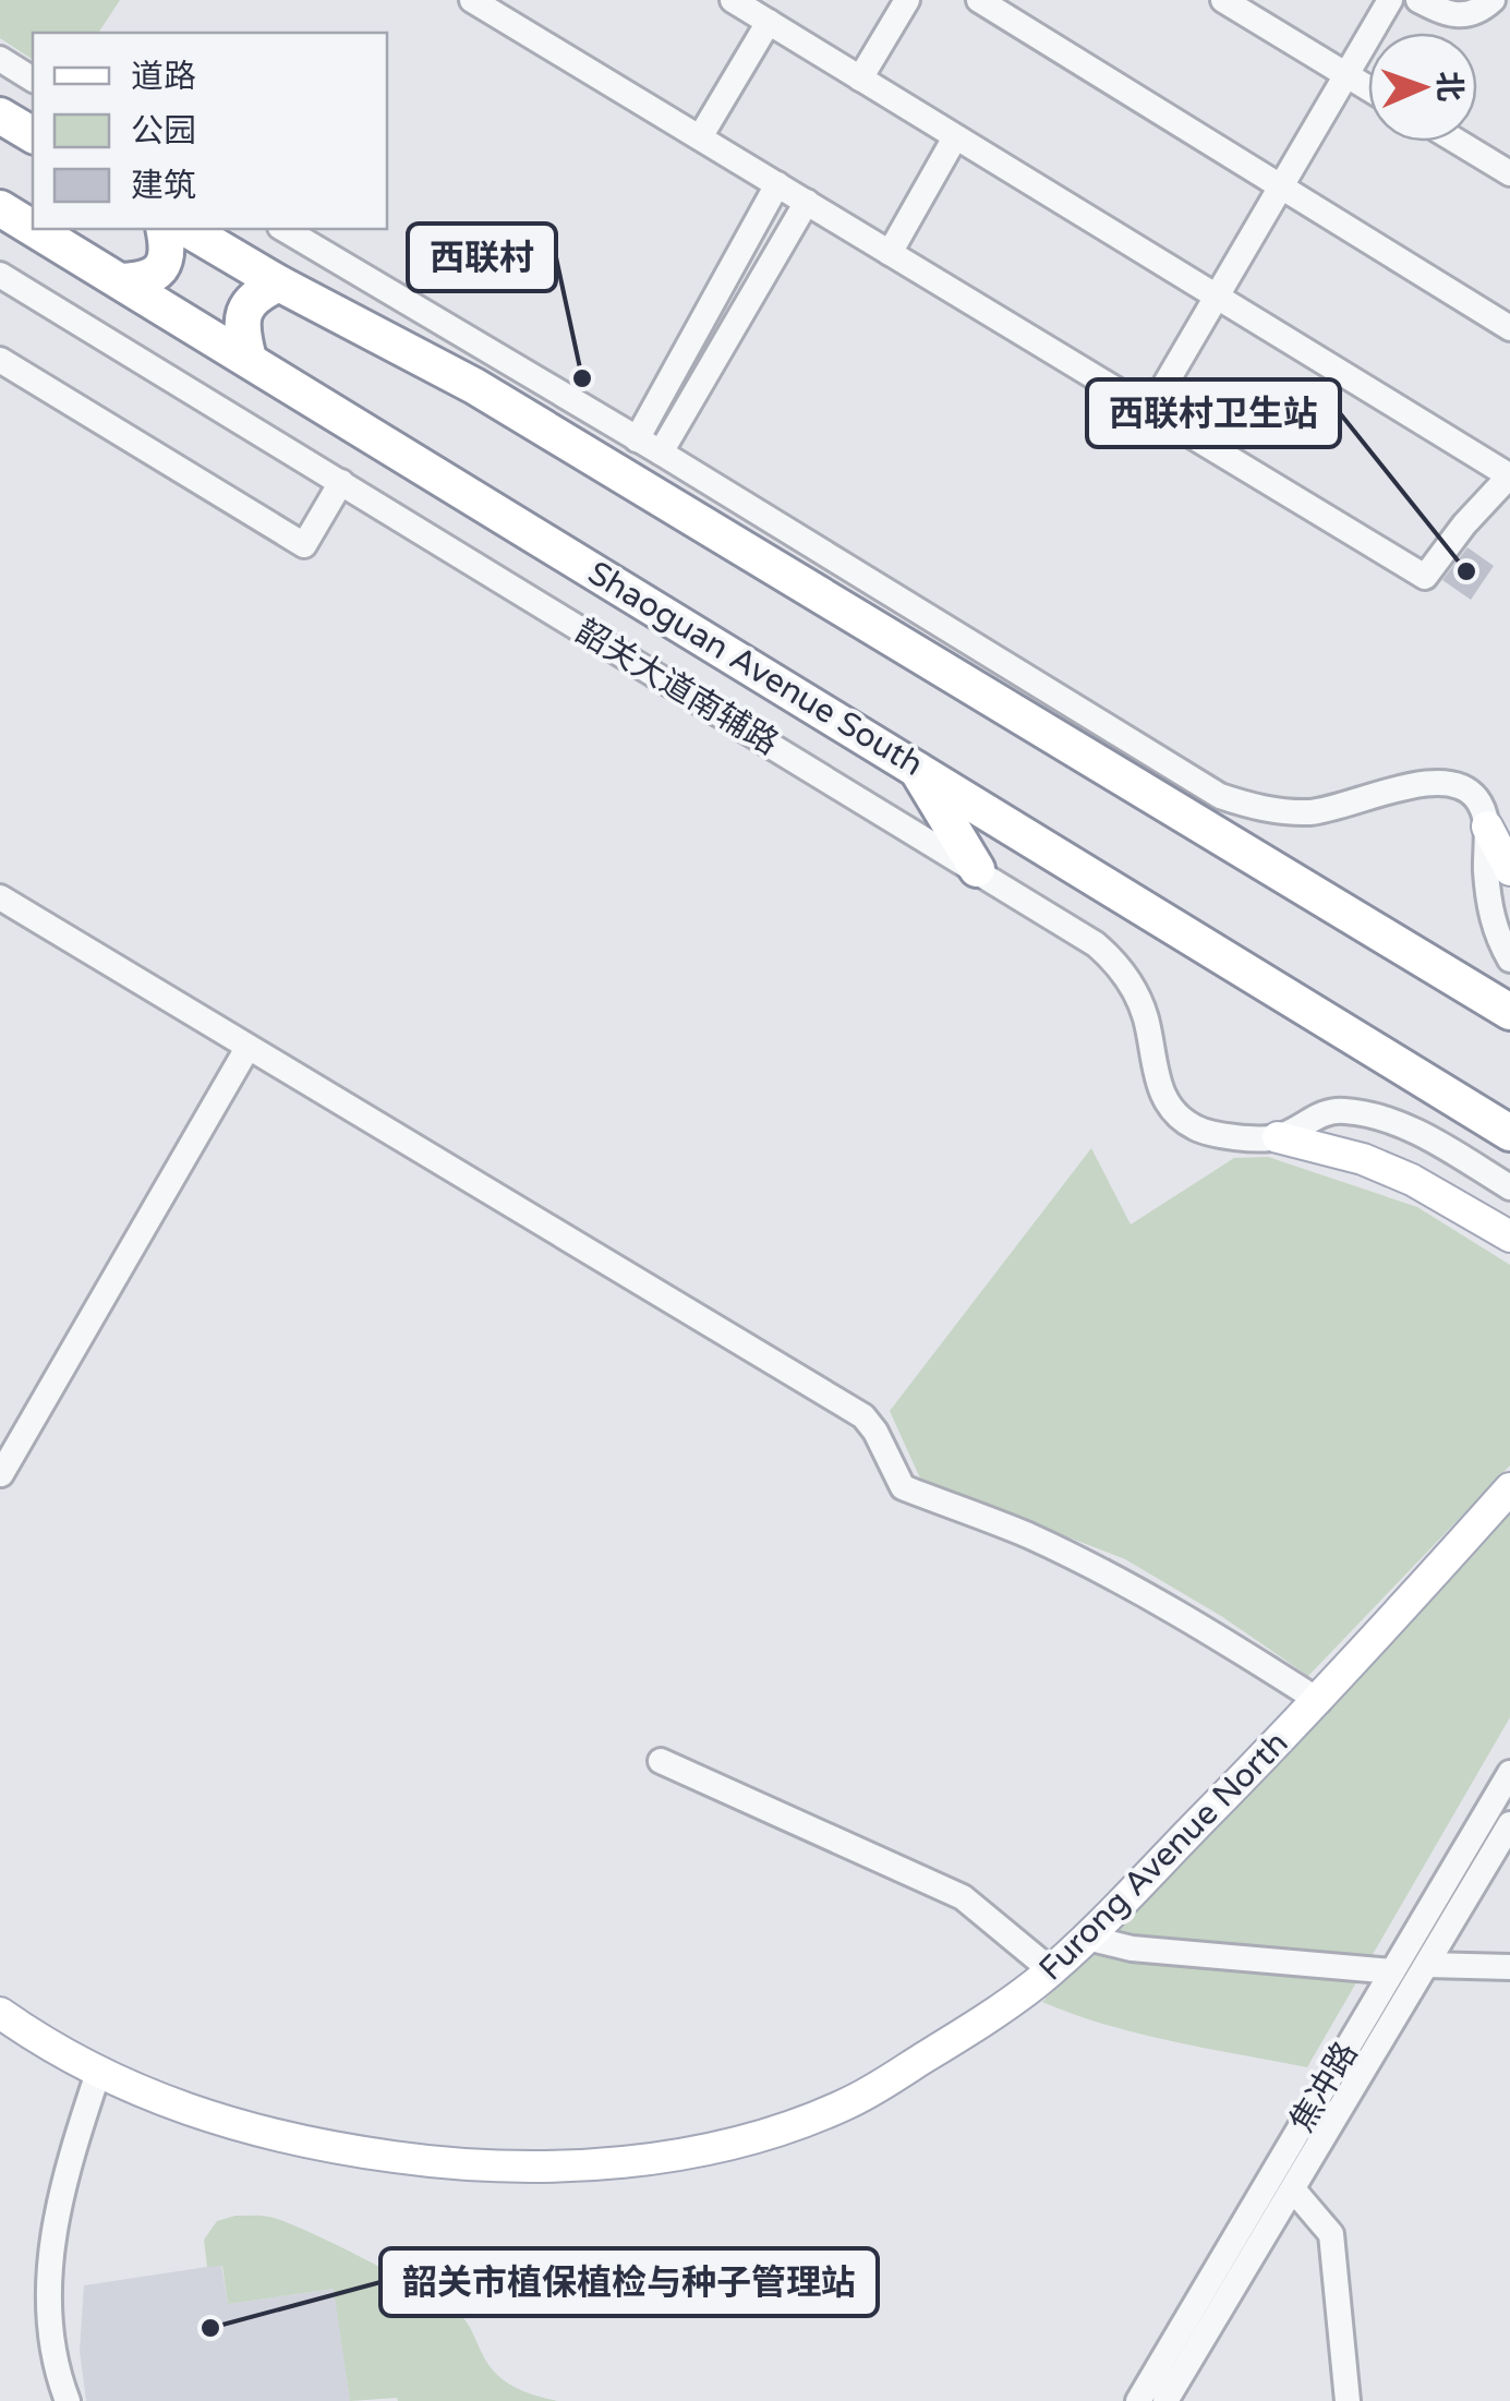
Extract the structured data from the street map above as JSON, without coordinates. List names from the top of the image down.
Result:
{
  "streets": {
    "highway": ["Shaoguan Avenue South"],
    "main road": ["Furong Avenue North"],
    "street": ["韶关大道南辅路", "焦冲路"]
  },
  "places": ["西联村", "西联村卫生站", "韶关市植保植检与种子管理站"],
  "legend": ["道路", "公园", "建筑"],
  "north": "right"
}
